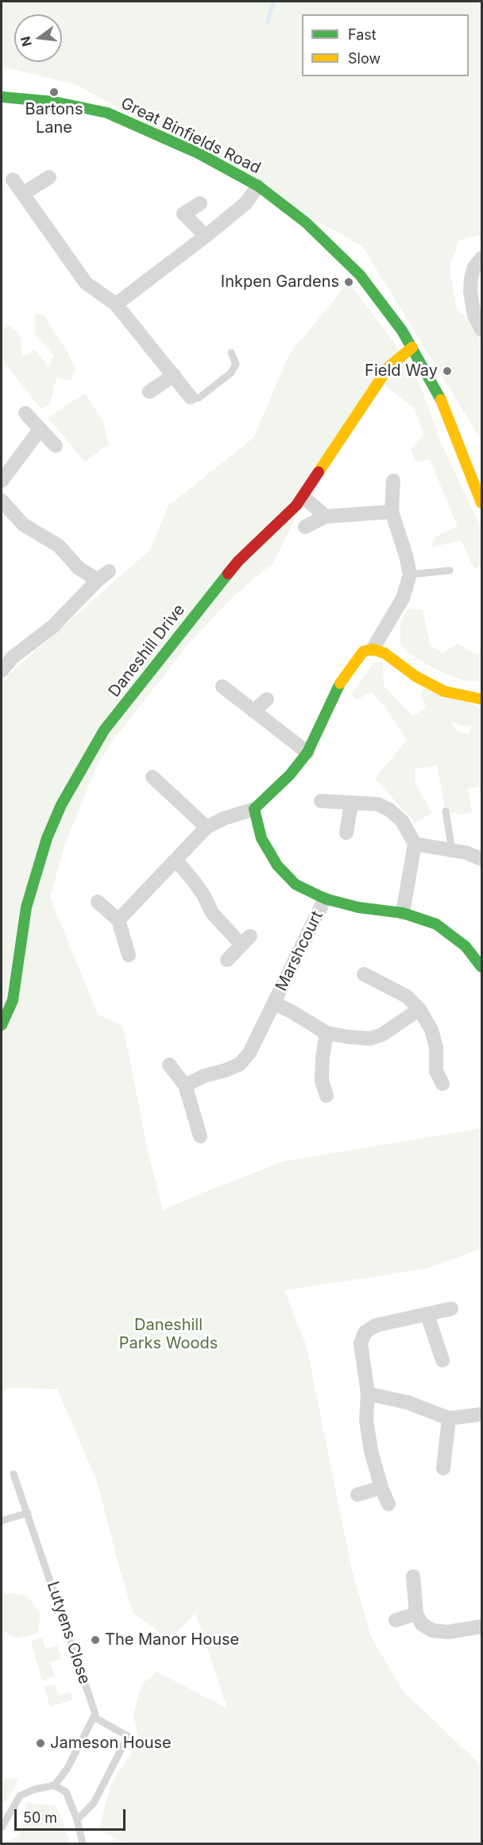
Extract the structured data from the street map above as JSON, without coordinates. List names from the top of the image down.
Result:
{
  "streets": {
    "street": ["Great Binfields Road", "Daneshill Drive", "Marshcourt"],
    "lane": ["Lutyens Close"]
  },
  "crossings": [
    ["Great Binfields Road", "Daneshill Drive"]
  ],
  "parks": ["Daneshill Parks Woods"],
  "places": [
    "Bartons Lane",
    "Inkpen Gardens",
    "Field Way",
    "The Manor House",
    "Jameson House"
  ],
  "legend": ["Fast", "Slow"],
  "scale_bar": "50 m",
  "north": "left"
}
